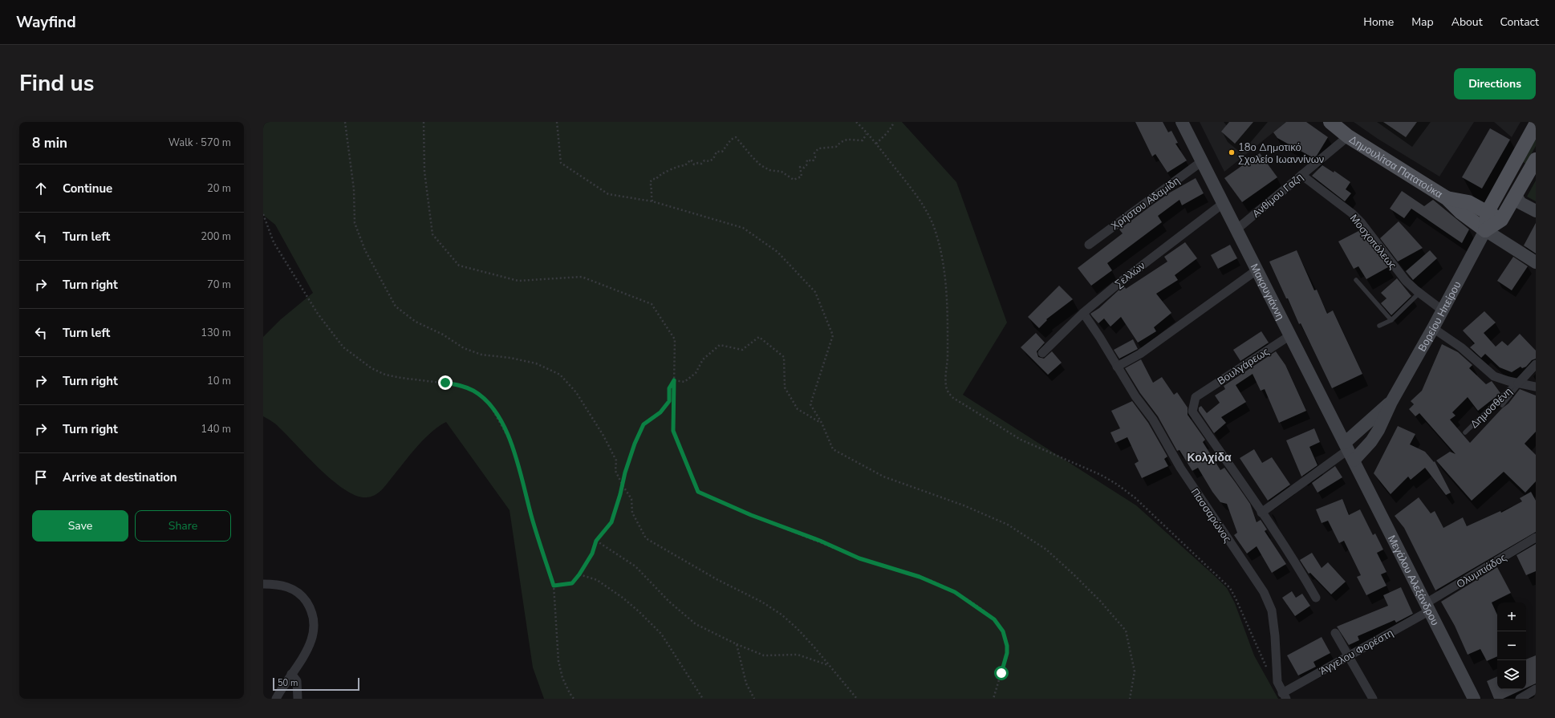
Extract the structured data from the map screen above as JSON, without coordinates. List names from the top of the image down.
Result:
{
  "streets": {
    "main road": [
      "Δημουλίτσα Πατατούκα",
      "Μακρυγιάννη",
      "Βορείου Ηπείρου",
      "Μεγάλου Αλεξάνδρου"
    ],
    "street": [
      "Ανθίμου Γαζη",
      "Χρήστου Αδαμίδη",
      "Μοσχοπόλεως",
      "Σελλών",
      "Βουλγάρεως",
      "Δημοσθένη",
      "Πασσαρώνος",
      "Ολυμπιάδος",
      "Άγγελου Φορέστη"
    ]
  },
  "crossings": [
    ["Δημουλίτσα Πατατούκα", "Ανθίμου Γαζη"],
    ["Δημουλίτσα Πατατούκα", "Βορείου Ηπείρου"],
    ["Ανθίμου Γαζη", "Μοσχοπόλεως"],
    ["Ανθίμου Γαζη", "Μακρυγιάννη"],
    ["Χρήστου Αδαμίδη", "Μακρυγιάννη"],
    ["Μοσχοπόλεως", "Βορείου Ηπείρου"],
    ["Σελλών", "Μακρυγιάννη"],
    ["Σελλών", "Πασσαρώνος"],
    ["Μακρυγιάννη", "Βορείου Ηπείρου"],
    ["Μακρυγιάννη", "Βουλγάρεως"],
    ["Μακρυγιάννη", "Μεγάλου Αλεξάνδρου"],
    ["Βορείου Ηπείρου", "Μεγάλου Αλεξάνδρου"],
    ["Πασσαρώνος", "Άγγελου Φορέστη"],
    ["Ολυμπιάδος", "Μεγάλου Αλεξάνδρου"],
    ["Ολυμπιάδος", "Άγγελου Φορέστη"],
    ["Μεγάλου Αλεξάνδρου", "Άγγελου Φορέστη"]
  ],
  "districts": ["Κολχίδα"],
  "places": ["18ο Δημοτικό Σχολείο Ιωαννίνων"],
  "scale_bar": "50 m",
  "page": {
    "header": "Wayfind",
    "nav": [
      "Home",
      "Map",
      "About",
      "Contact"
    ],
    "title": "Find us",
    "buttons": [
      "Directions",
      ["Save", "Share"]
    ],
    "heading": ["8 min", "Walk · 570 m"],
    "list": [
      ["Continue", "20 m"],
      ["Turn left", "200 m"],
      ["Turn right", "70 m"],
      ["Turn left", "130 m"],
      ["Turn right", "10 m"],
      ["Turn right", "140 m"],
      "Arrive at destination"
    ],
    "map_buttons": ["+", "−"],
    "scale": "50 m"
  }
}
